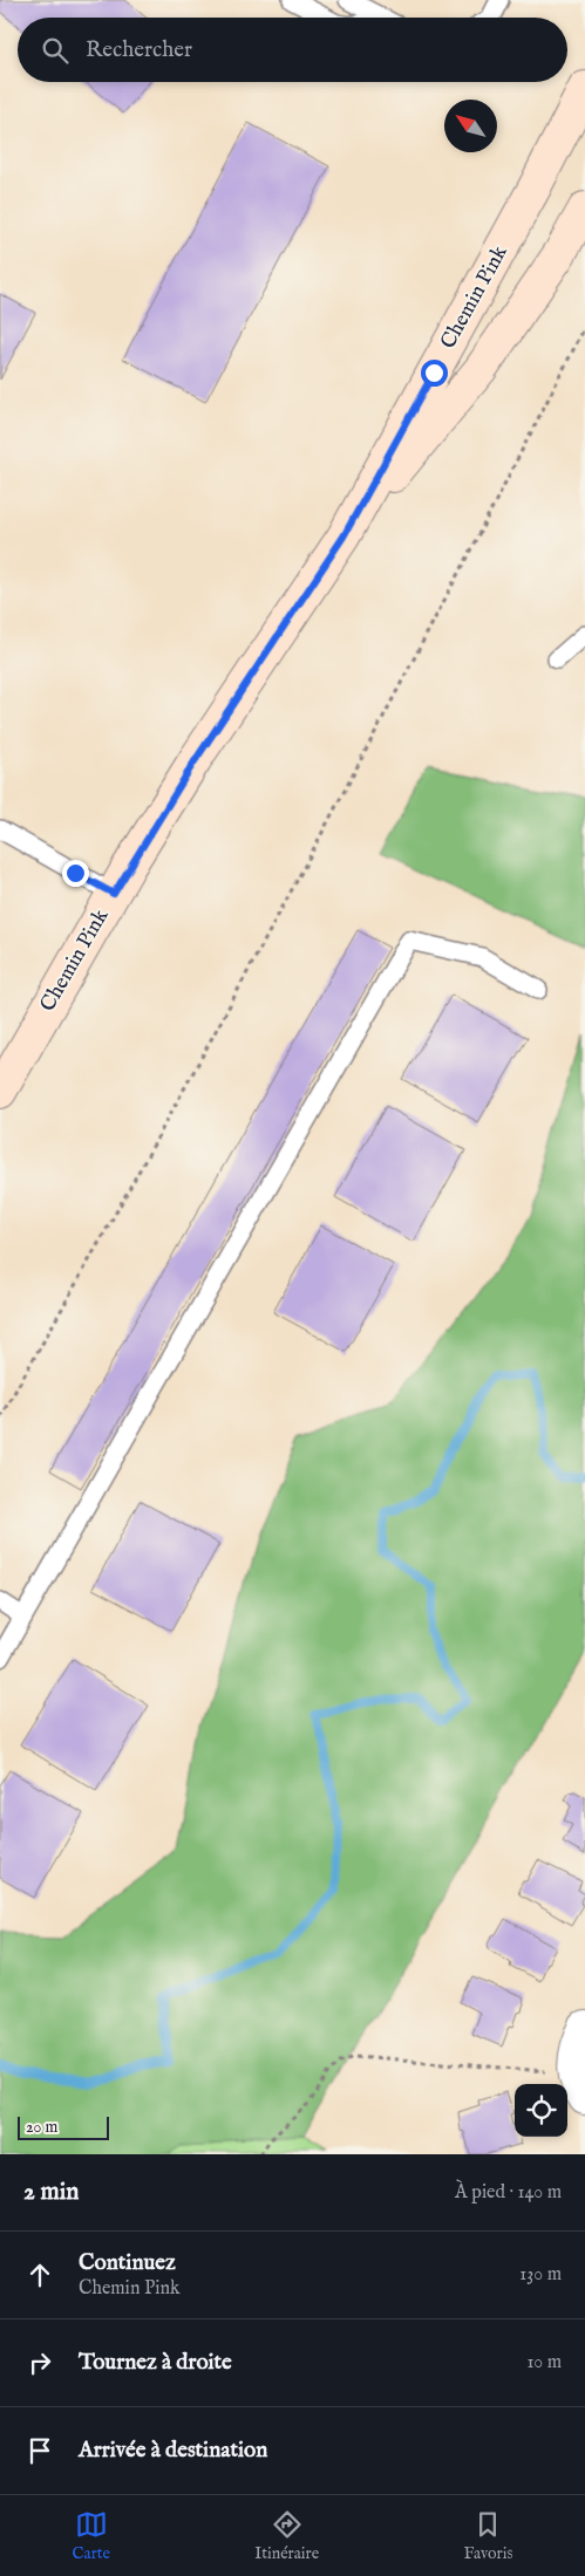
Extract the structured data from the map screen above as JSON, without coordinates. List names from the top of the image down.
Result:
{
  "streets": {
    "main road": ["Chemin Pink"]
  },
  "scale_bar": "20 m",
  "north": "top left",
  "page": {
    "search": "Rechercher",
    "scale": "20 m",
    "heading": ["2 min", "À pied · 140 m"],
    "list": [
      ["Continuez", "Chemin Pink", "130 m"],
      ["Tournez à droite", "10 m"],
      "Arrivée à destination"
    ],
    "nav": ["Carte", "Itinéraire", "Favoris"]
  }
}
